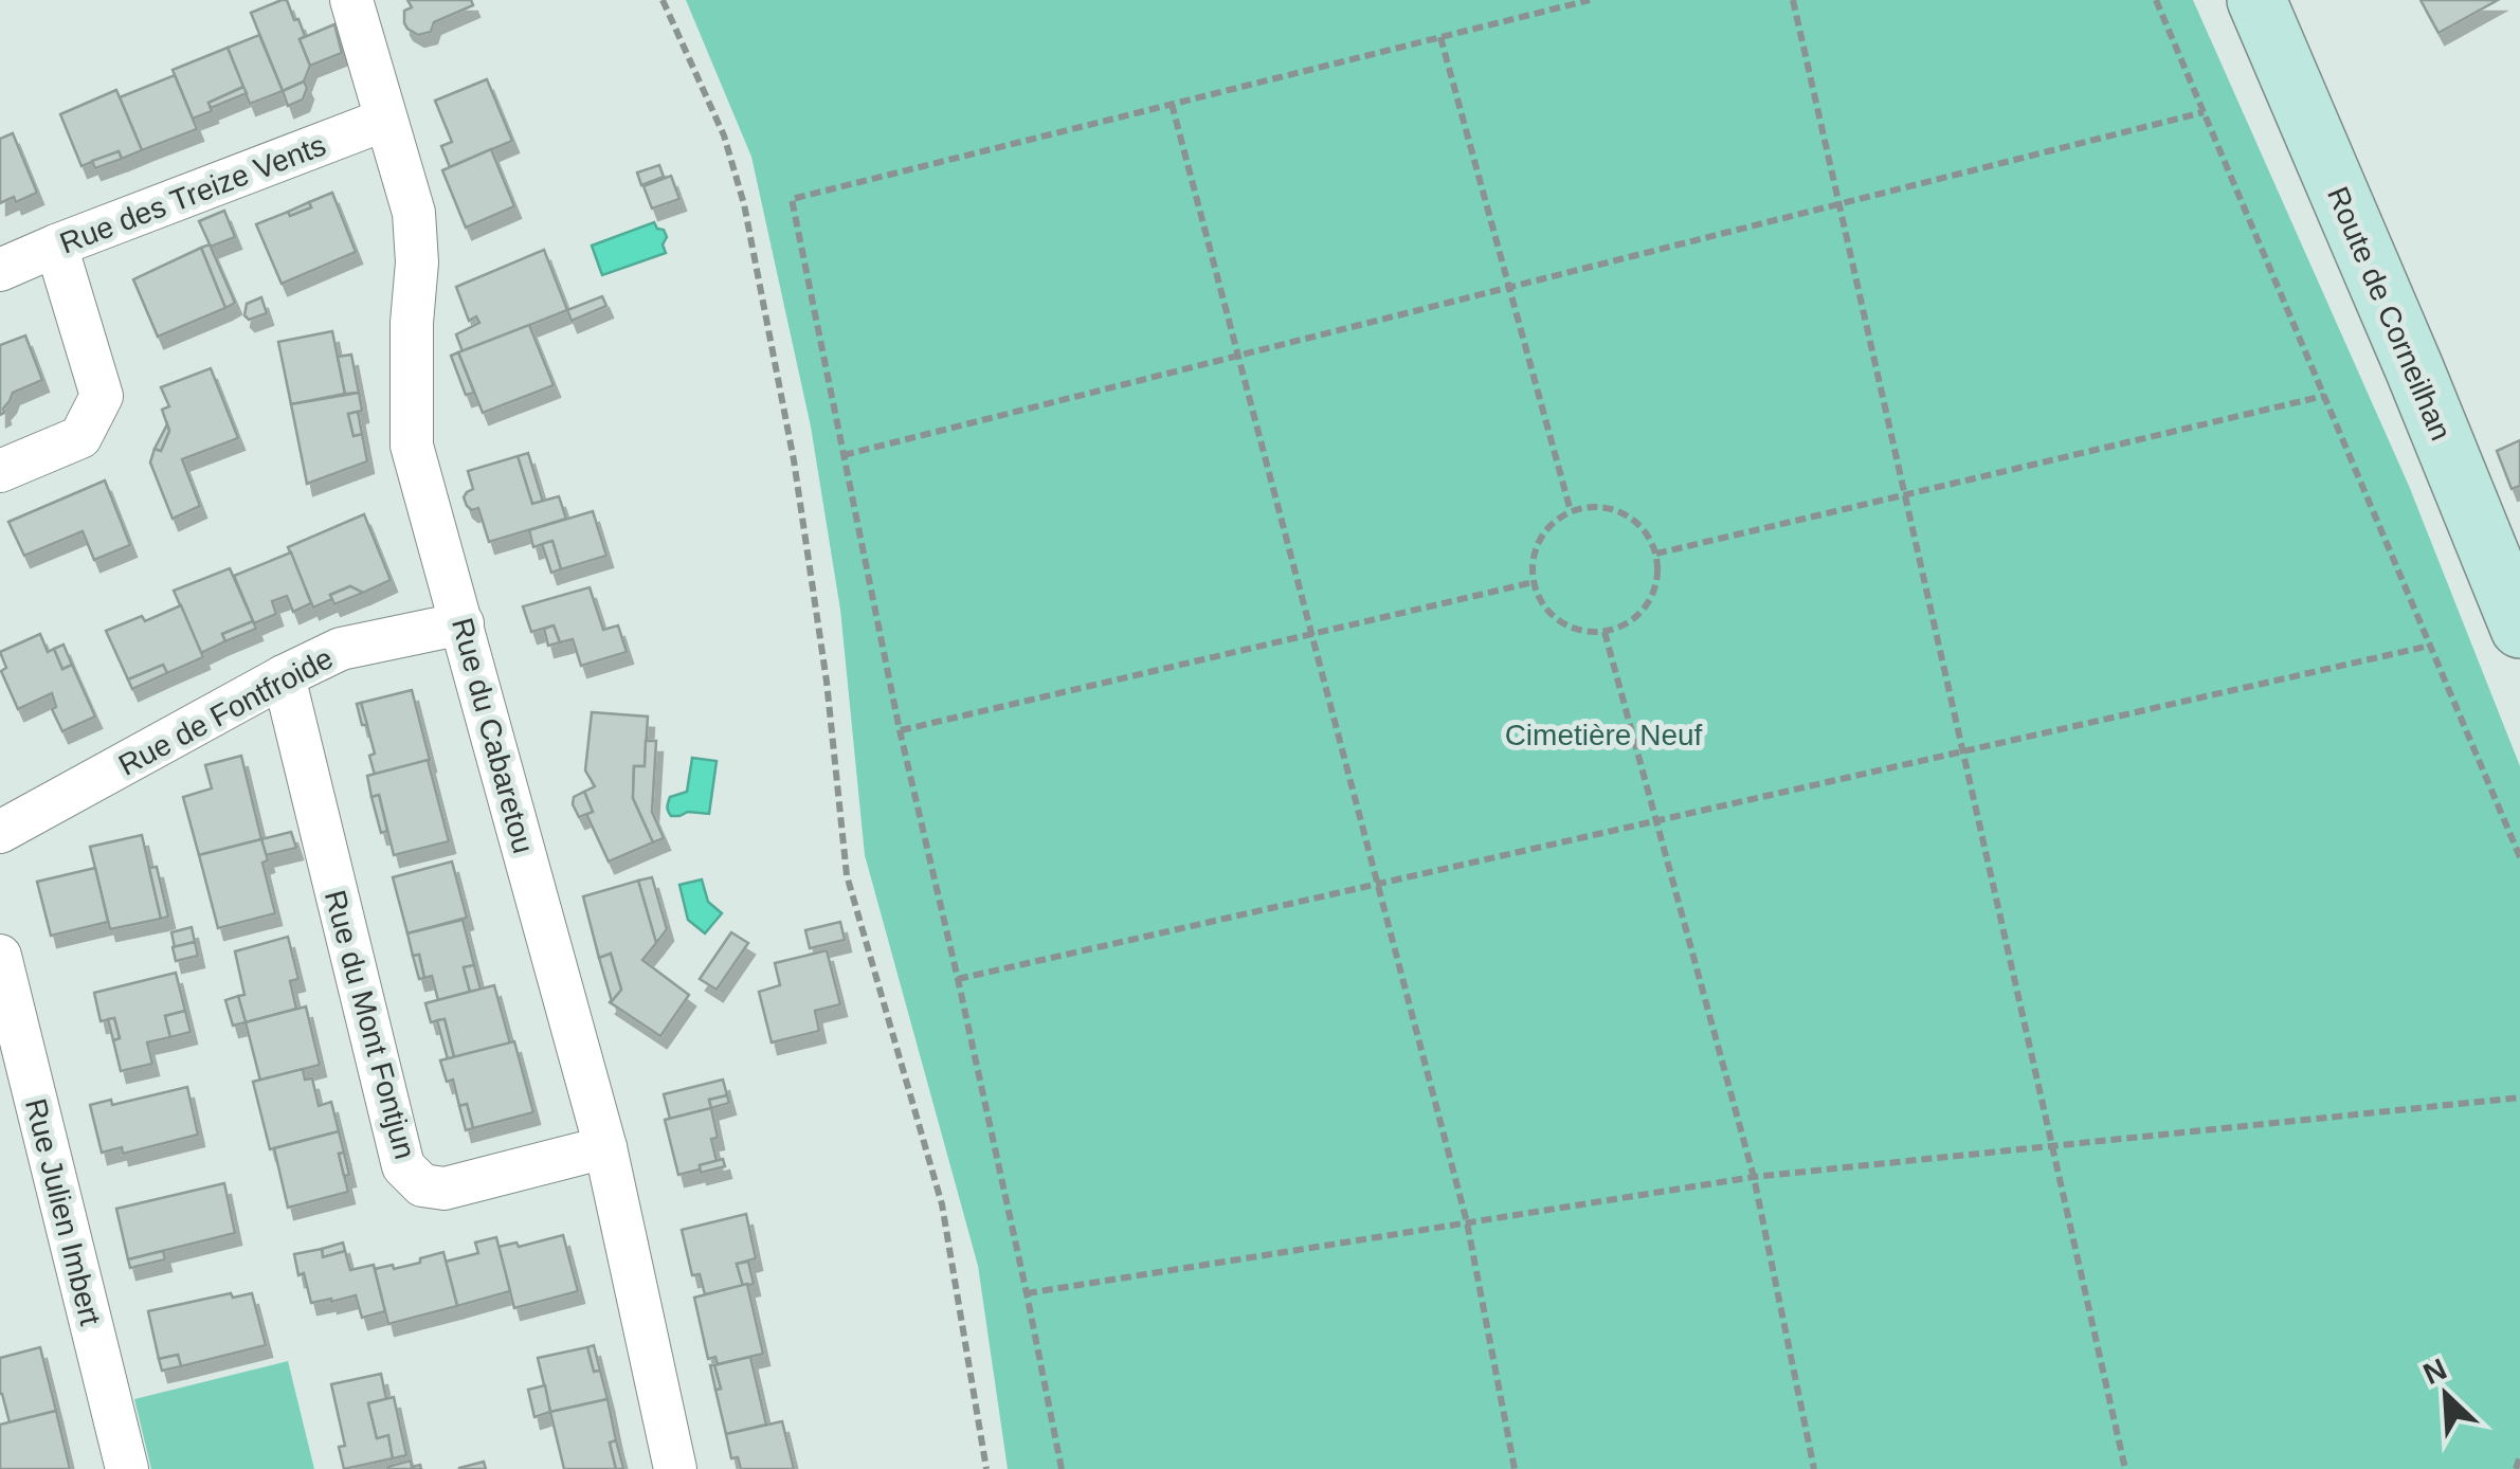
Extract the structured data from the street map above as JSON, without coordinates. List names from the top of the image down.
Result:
{
  "streets": {
    "street": [
      "Rue des Treize Vents",
      "Route de Corneilhan",
      "Rue de Fontfroide",
      "Rue du Cabaretou",
      "Rue du Mont Fontjun",
      "Rue Julien Imbert"
    ]
  },
  "crossings": [
    ["Rue des Treize Vents", "Rue du Cabaretou"],
    ["Rue de Fontfroide", "Rue du Cabaretou"],
    ["Rue de Fontfroide", "Rue du Mont Fontjun"],
    ["Rue du Cabaretou", "Rue du Mont Fontjun"]
  ],
  "parks": ["Cimetière Neuf"],
  "north": "top left"
}
